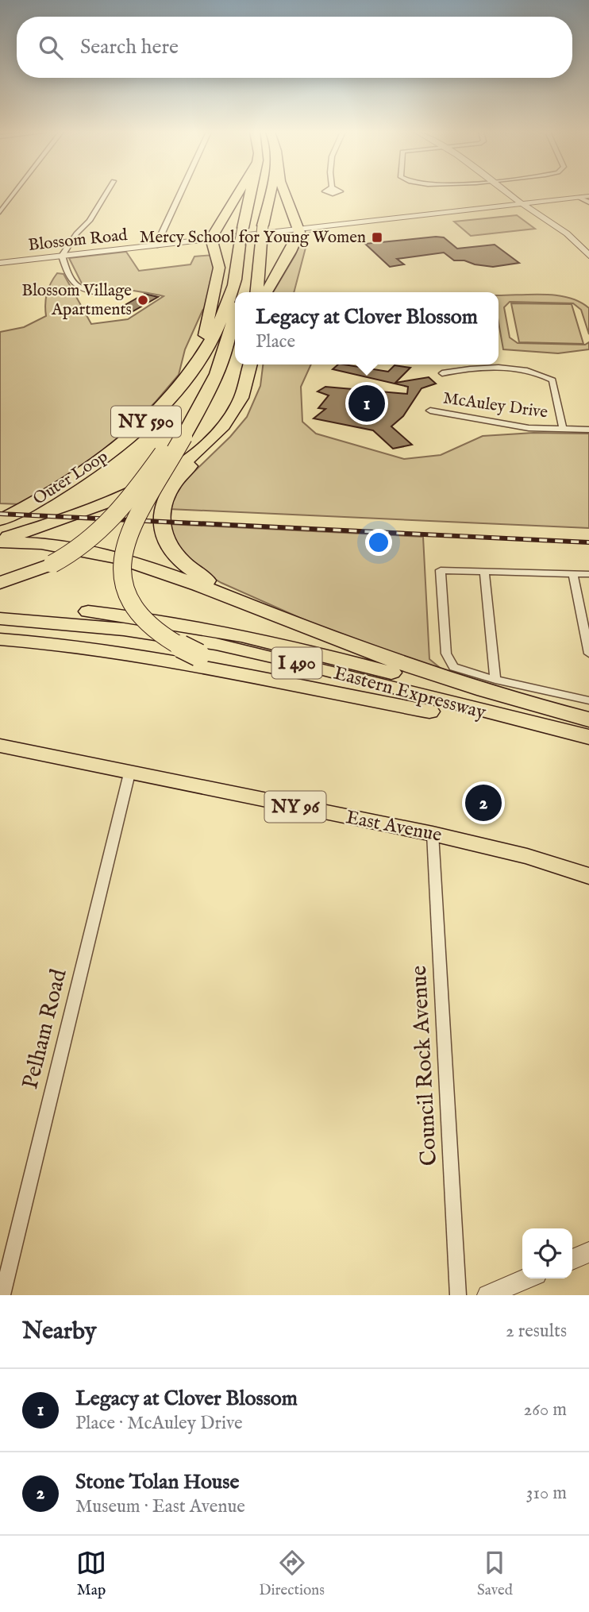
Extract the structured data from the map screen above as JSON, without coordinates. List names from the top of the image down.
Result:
{
  "streets": {
    "highway": [
      "NY 590",
      "Outer Loop",
      "I 490",
      "Eastern Expressway"
    ],
    "main road": ["NY 96", "East Avenue"],
    "street": [
      "Blossom Road",
      "McAuley Drive",
      "Pelham Road",
      "Council Rock Avenue"
    ]
  },
  "crossings": [
    ["East Avenue", "Pelham Road"],
    ["East Avenue", "Council Rock Avenue"]
  ],
  "places": {
    "transit": ["Mercy School for Young Women"],
    "other": ["Blossom Village Apartments"]
  },
  "page": {
    "search": "Search here",
    "popup": ["Legacy at Clover Blossom", "Place"],
    "pins": ["1", "2"],
    "heading": ["Nearby", "2 results"],
    "list": [
      {
        "mark": "1",
        "name": "Legacy at Clover Blossom",
        "note": "Place · McAuley Drive",
        "value": "260 m"
      },
      {
        "mark": "2",
        "name": "Stone Tolan House",
        "note": "Museum · East Avenue",
        "value": "310 m"
      }
    ],
    "nav": ["Map", "Directions", "Saved"]
  }
}
